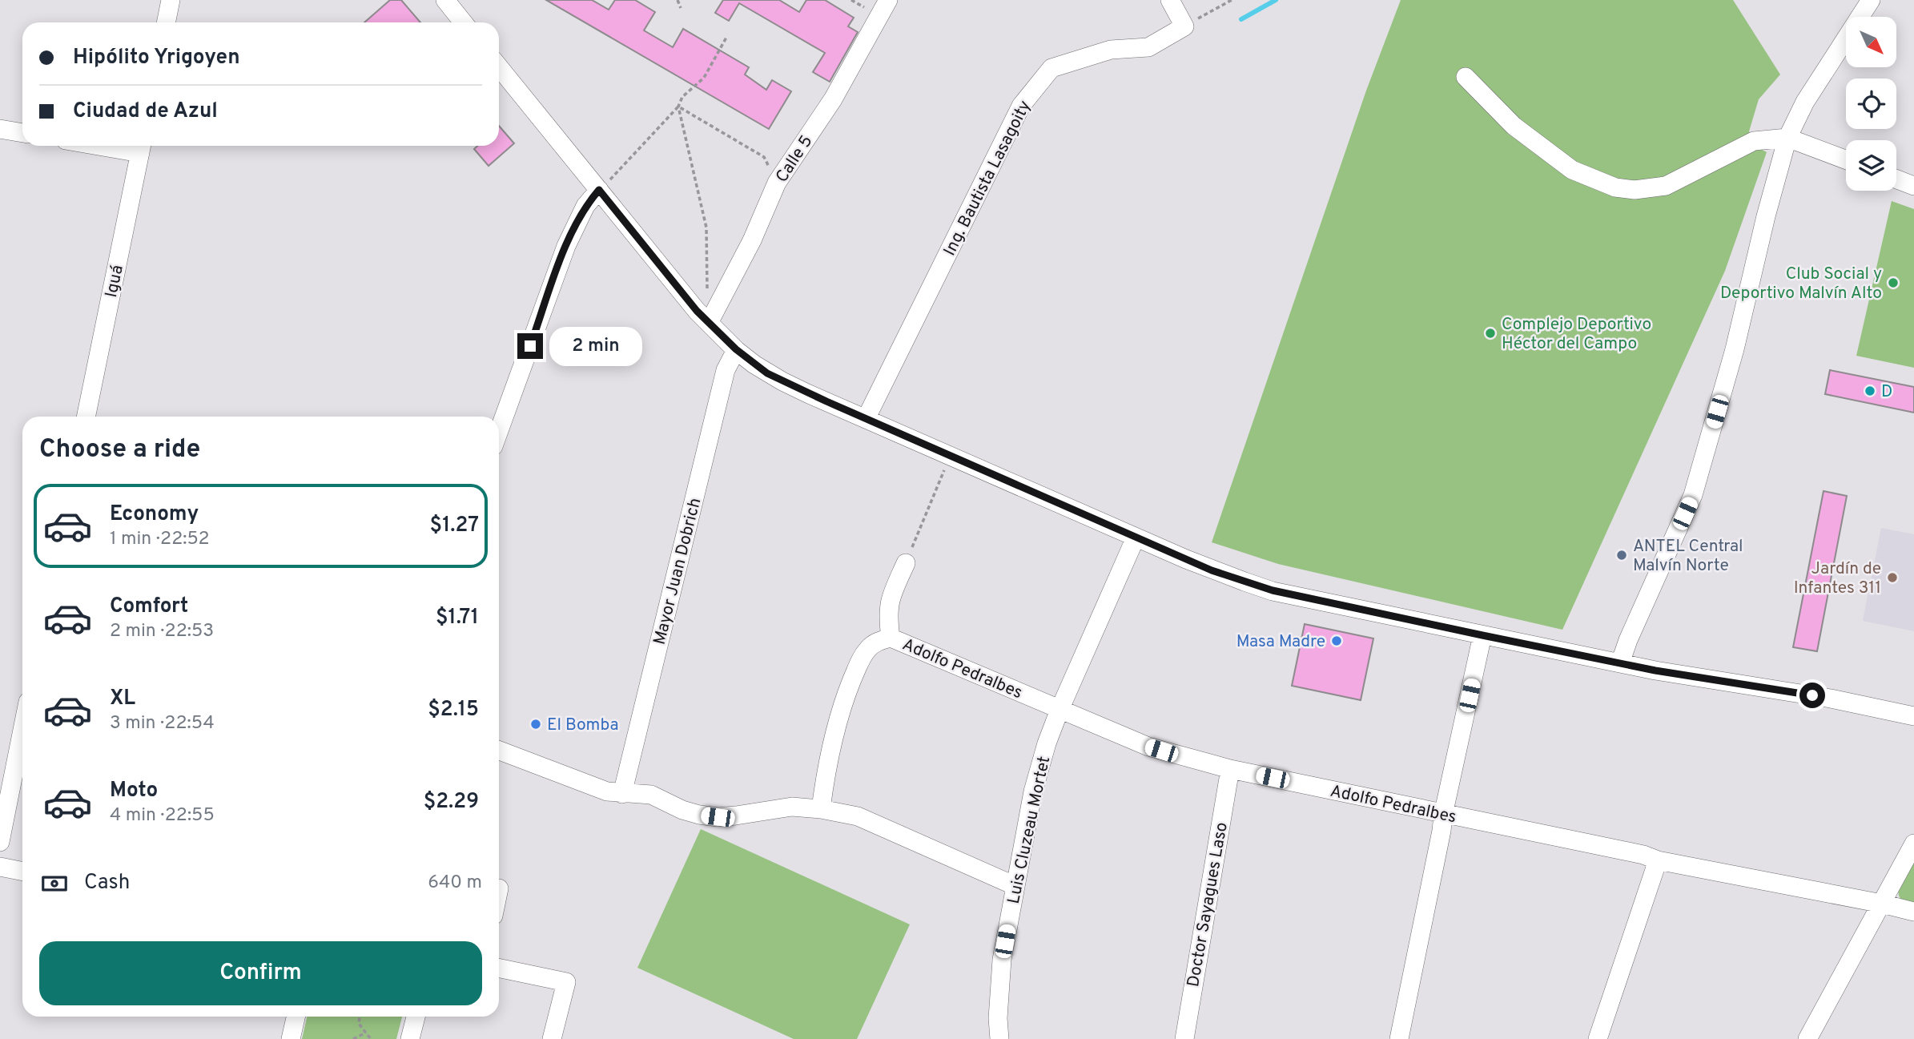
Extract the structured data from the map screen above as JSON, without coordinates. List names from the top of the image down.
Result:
{
  "streets": {
    "street": [
      "Calle 5",
      "Ing. Bautista Lasagoity",
      "Iguá",
      "Mayor Juan Dobrich",
      "Adolfo Pedralbes",
      "Luis Cluzeau Mortet",
      "Doctor Sayagues Laso"
    ]
  },
  "crossings": [
    ["Adolfo Pedralbes", "Luis Cluzeau Mortet"],
    ["Adolfo Pedralbes", "Doctor Sayagues Laso"]
  ],
  "places": [
    "Club Social y Deportivo Malvín Alto",
    "Complejo Deportivo Héctor del Campo",
    "D",
    "ANTEL Central Malvín Norte",
    "Jardín de Infantes 311",
    "Masa Madre",
    "El Bomba"
  ],
  "north": "bottom right",
  "page": {
    "banner": ["Hipólito Yrigoyen", "Ciudad de Azul"],
    "bubble": "2 min",
    "heading": "Choose a ride",
    "list": [
      {
        "name": "Economy",
        "note": "1 min · 22:52",
        "value": "$1.27"
      },
      {
        "name": "Comfort",
        "note": "2 min · 22:53",
        "value": "$1.71"
      },
      {
        "name": "XL",
        "note": "3 min · 22:54",
        "value": "$2.15"
      },
      {
        "name": "Moto",
        "note": "4 min · 22:55",
        "value": "$2.29"
      }
    ],
    "pay": ["Cash", "640 m"],
    "buttons": "Confirm"
  }
}
